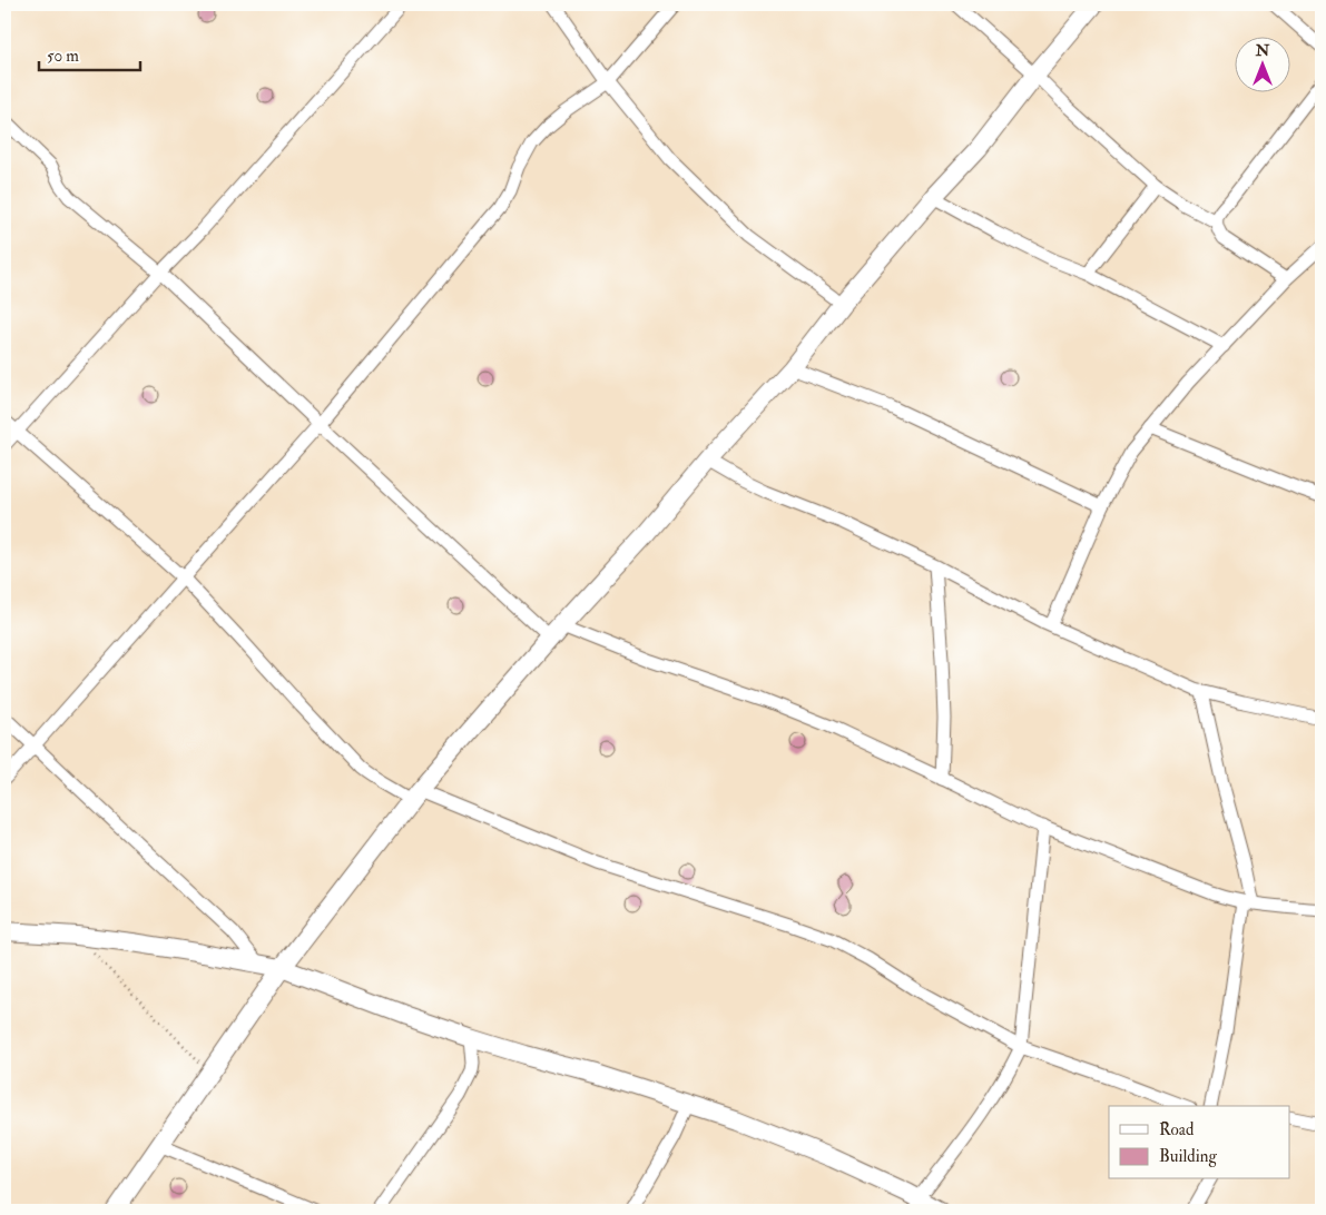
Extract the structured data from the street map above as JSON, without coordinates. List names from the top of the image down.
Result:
{
  "legend": ["Road", "Building"],
  "scale_bar": "50 m",
  "north": "top"
}
